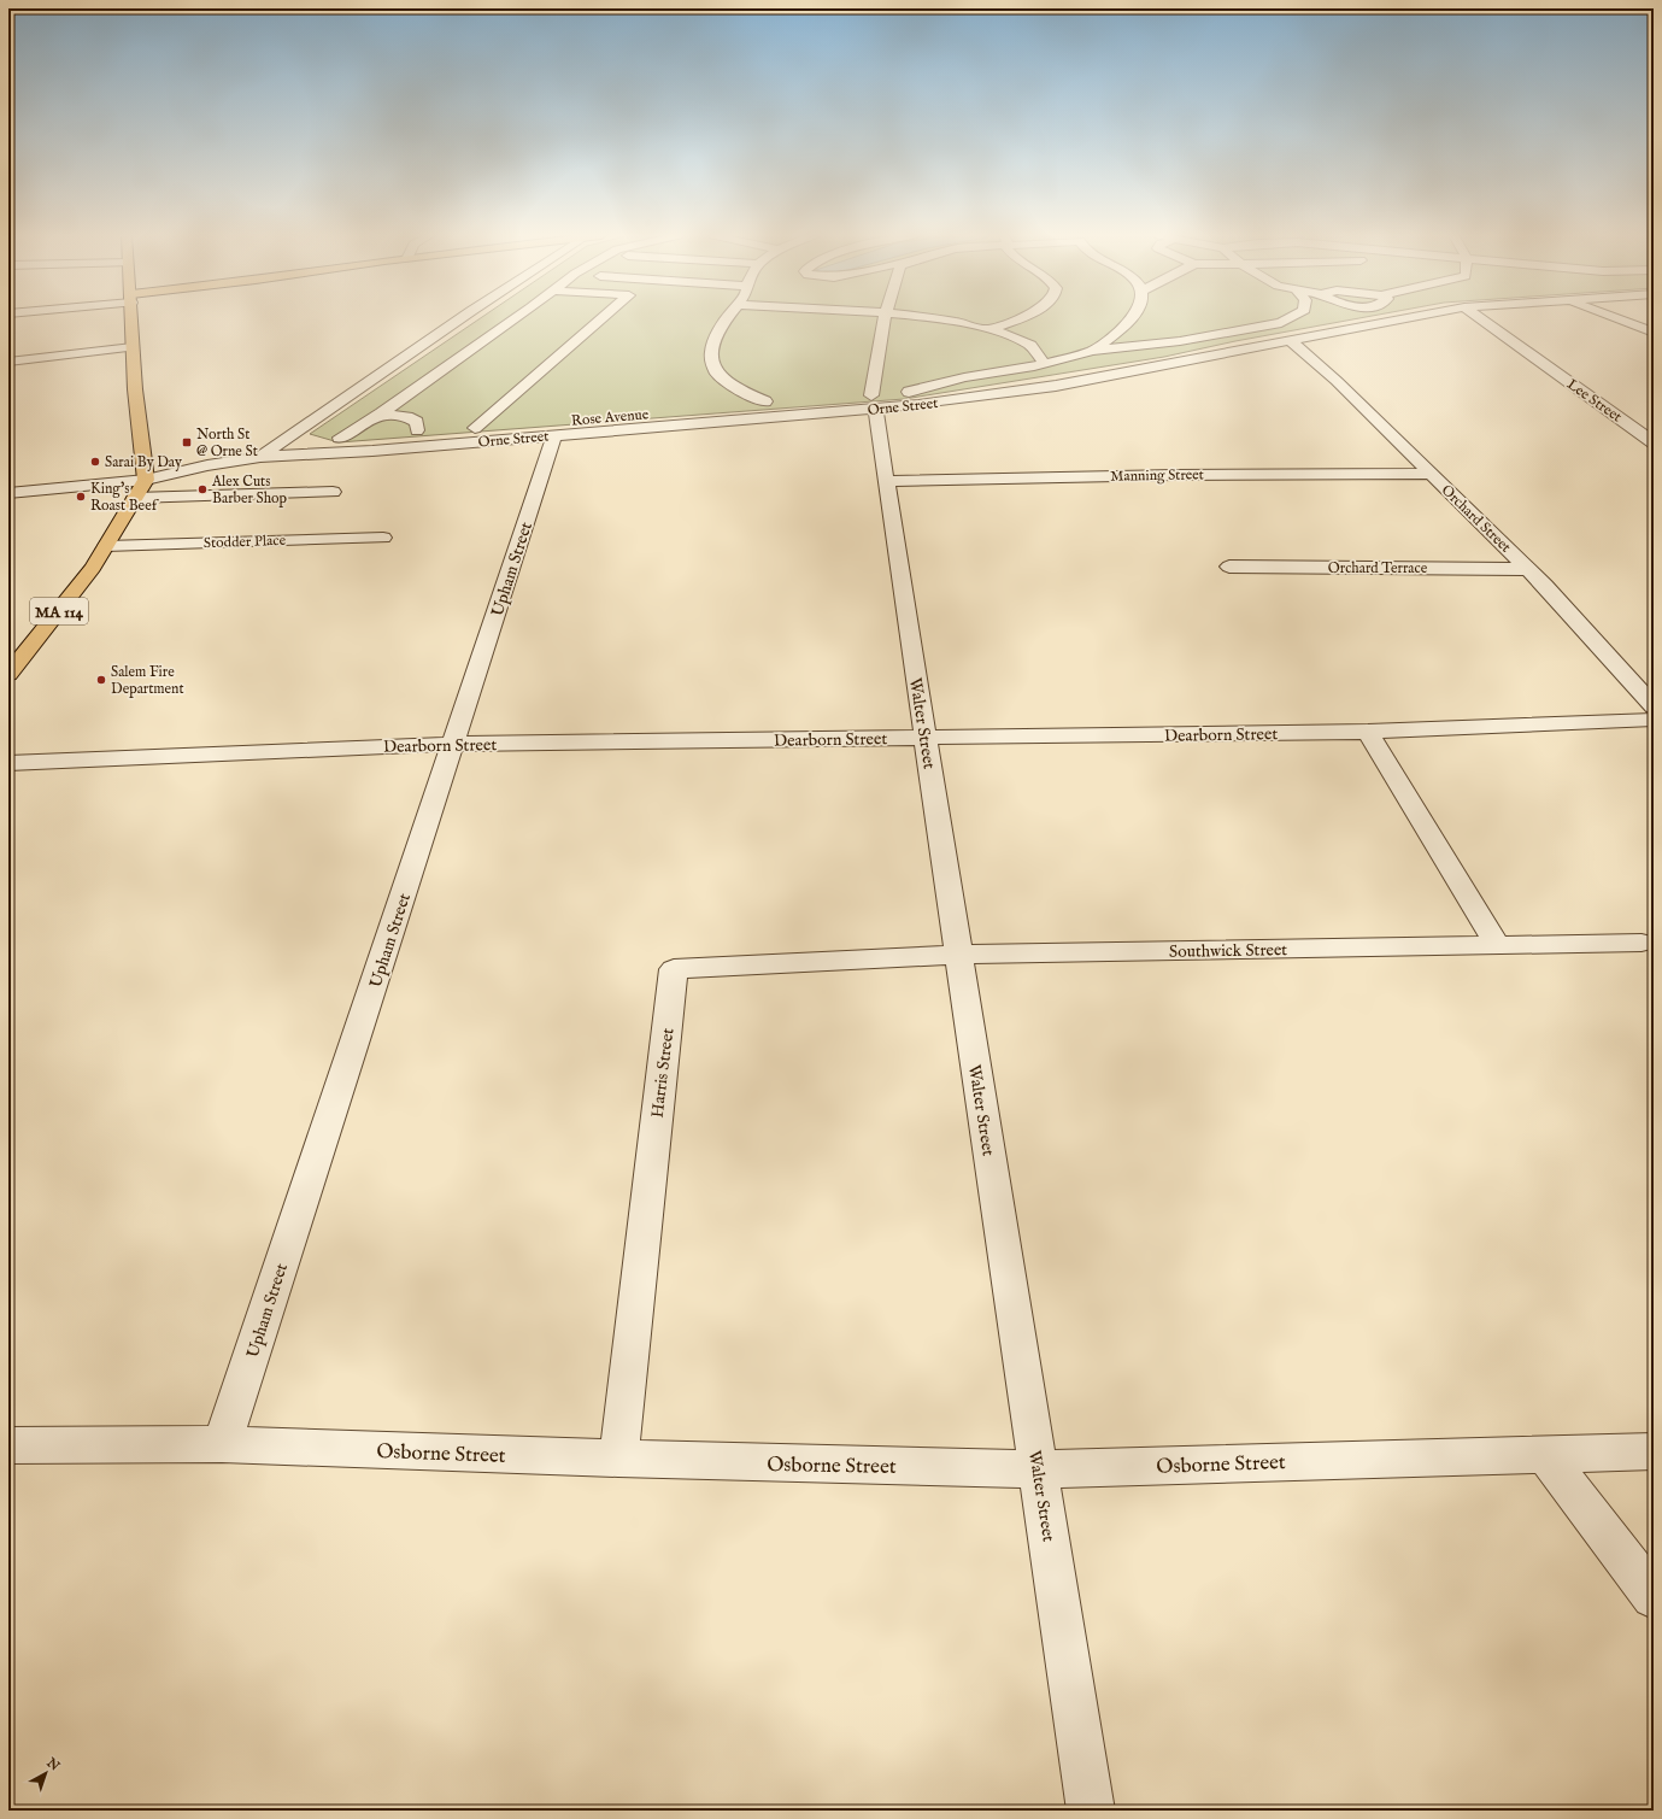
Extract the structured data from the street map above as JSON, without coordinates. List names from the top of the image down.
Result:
{
  "streets": {
    "main road": ["MA 114"],
    "street": [
      "Lee Street",
      "Orne Street",
      "Rose Avenue",
      "Manning Street",
      "Orchard Street",
      "Stodder Place",
      "Orchard Terrace",
      "Upham Street",
      "Walter Street",
      "Dearborn Street",
      "Southwick Street",
      "Harris Street",
      "Osborne Street"
    ]
  },
  "crossings": [
    ["Orne Street", "Orchard Street"],
    ["Orne Street", "Upham Street"],
    ["Orne Street", "MA 114"],
    ["Orne Street", "Walter Street"],
    ["Manning Street", "Orchard Street"],
    ["Manning Street", "Walter Street"],
    ["Orchard Street", "Orchard Terrace"],
    ["Stodder Place", "MA 114"],
    ["Upham Street", "Dearborn Street"],
    ["Upham Street", "Osborne Street"],
    ["Walter Street", "Dearborn Street"],
    ["Walter Street", "Southwick Street"],
    ["Walter Street", "Harris Street"],
    ["Walter Street", "Osborne Street"],
    ["Southwick Street", "Harris Street"],
    ["Harris Street", "Osborne Street"]
  ],
  "places": {
    "transit": ["North St @ Orne St"],
    "other": [
      "Sarai By Day",
      "Alex Cuts Barber Shop",
      "King's Roast Beef",
      "Salem Fire Department"
    ]
  },
  "north": "top right"
}
